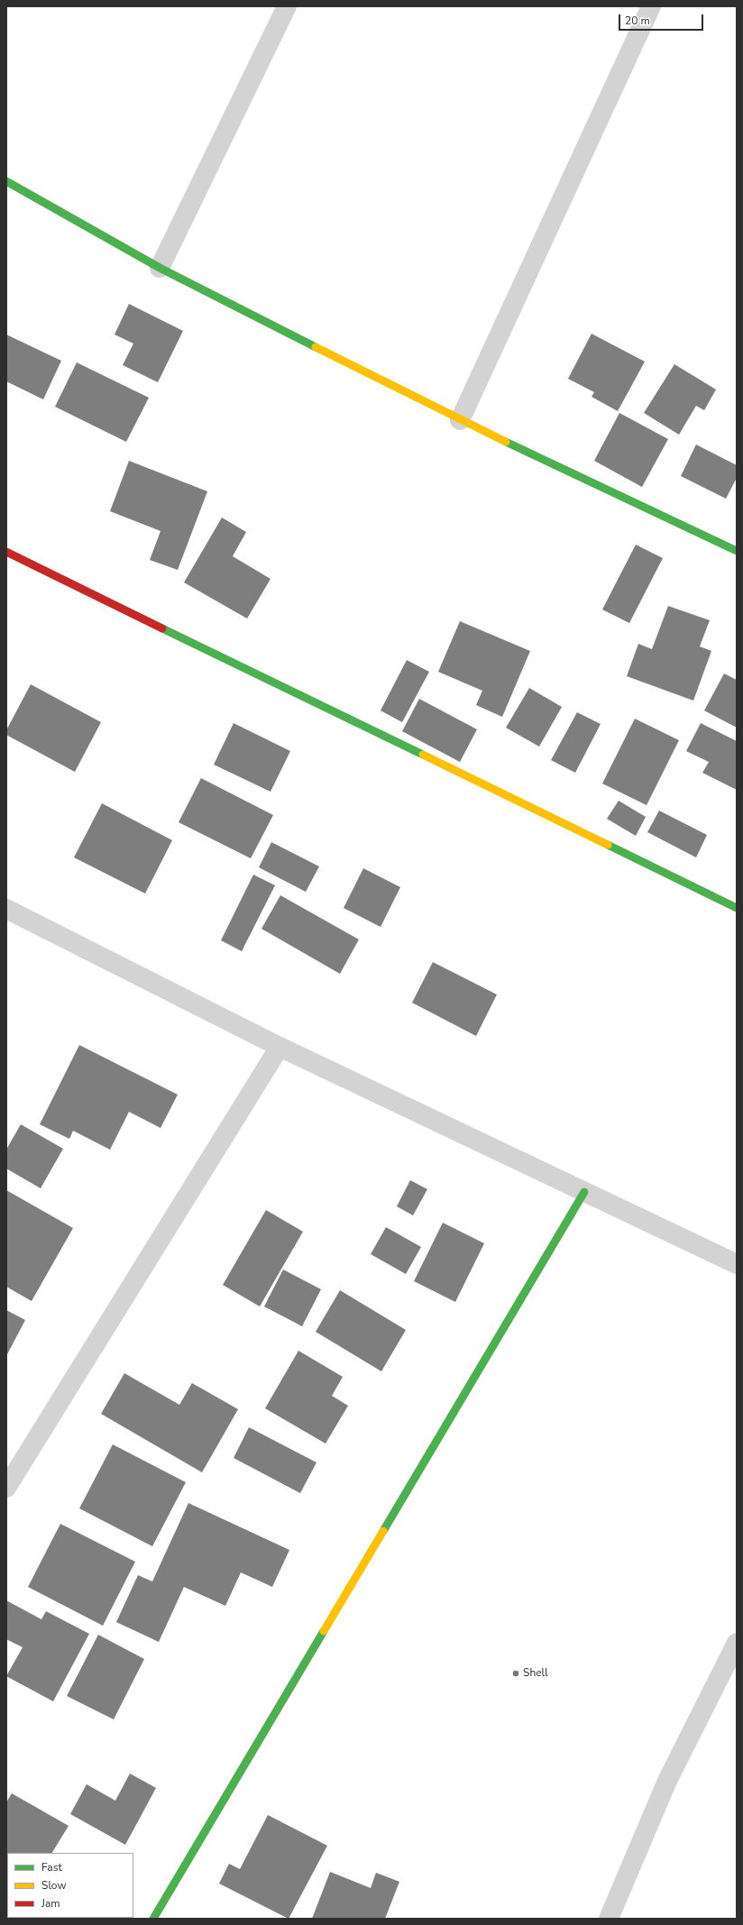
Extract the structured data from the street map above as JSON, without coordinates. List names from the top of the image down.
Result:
{
  "places": ["Shell"],
  "legend": ["Fast", "Slow", "Jam"],
  "scale_bar": "20 m"
}
